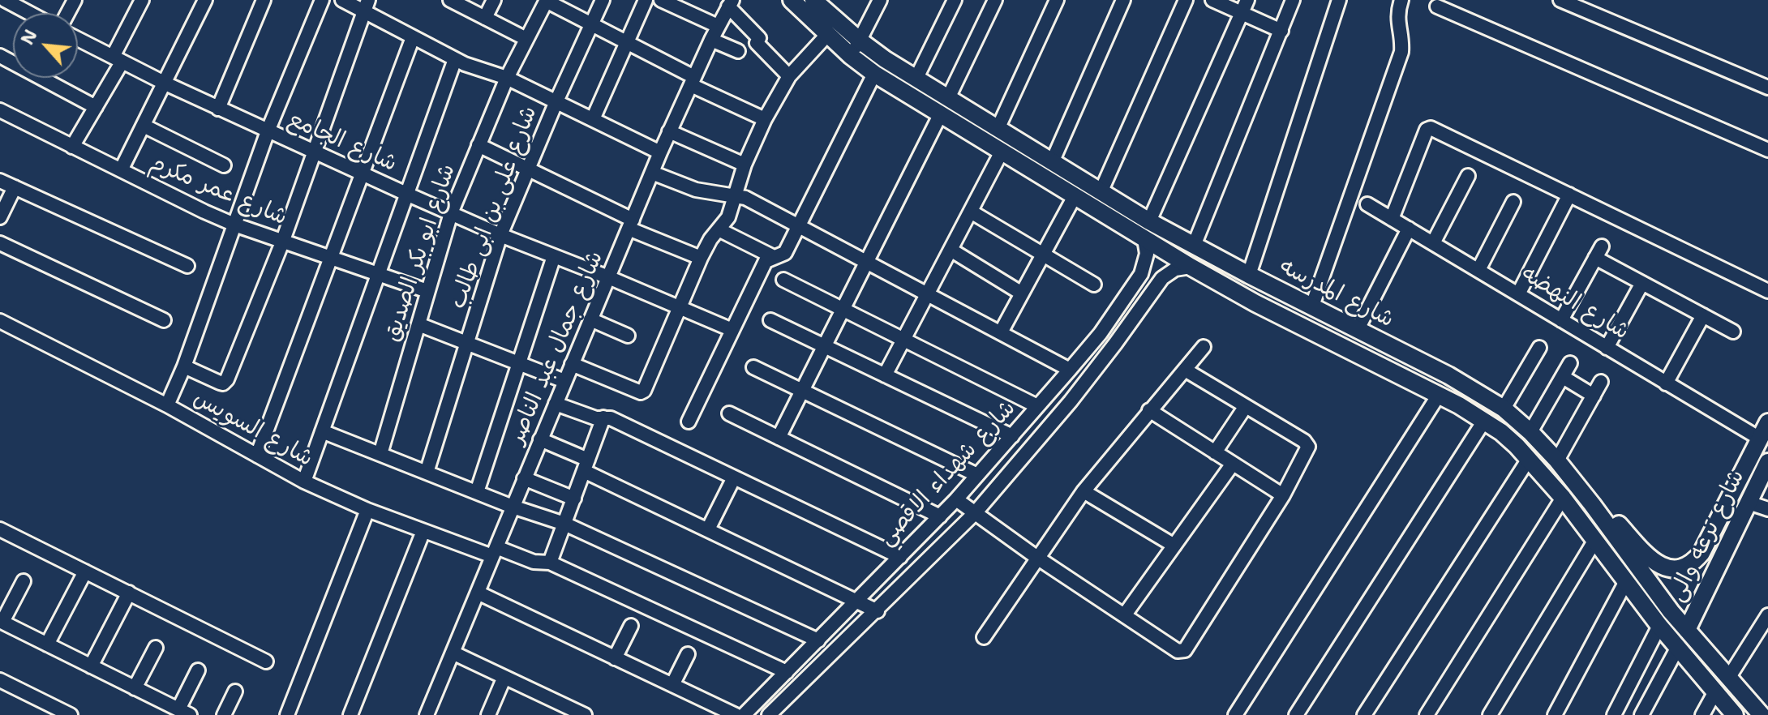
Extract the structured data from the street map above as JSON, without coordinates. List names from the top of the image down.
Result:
{
  "streets": {
    "main road": ["شارع المدرسه", "شارع ترعه والى"],
    "street": [
      "شارع الجامع",
      "شارع عمر مكرم",
      "شارع على بن ابى طالب",
      "شارع ابو بكر الصديق",
      "شارع النهضه",
      "شارع جمال عبد الناصر",
      "شارع السويس",
      "شارع شهداء الاقصي"
    ]
  },
  "crossings": [
    ["شارع الجامع", "شارع على بن ابى طالب"],
    ["شارع الجامع", "شارع ابو بكر الصديق"],
    ["شارع الجامع", "شارع جمال عبد الناصر"],
    ["شارع عمر مكرم", "شارع ابو بكر الصديق"],
    ["شارع المدرسه", "شارع شهداء الاقصي"],
    ["شارع المدرسه", "شارع ترعه والى"],
    ["شارع النهضه", "شارع ترعه والى"],
    ["شارع جمال عبد الناصر", "شارع السويس"],
    ["شارع السويس", "شارع شهداء الاقصي"]
  ],
  "north": "top left"
}
